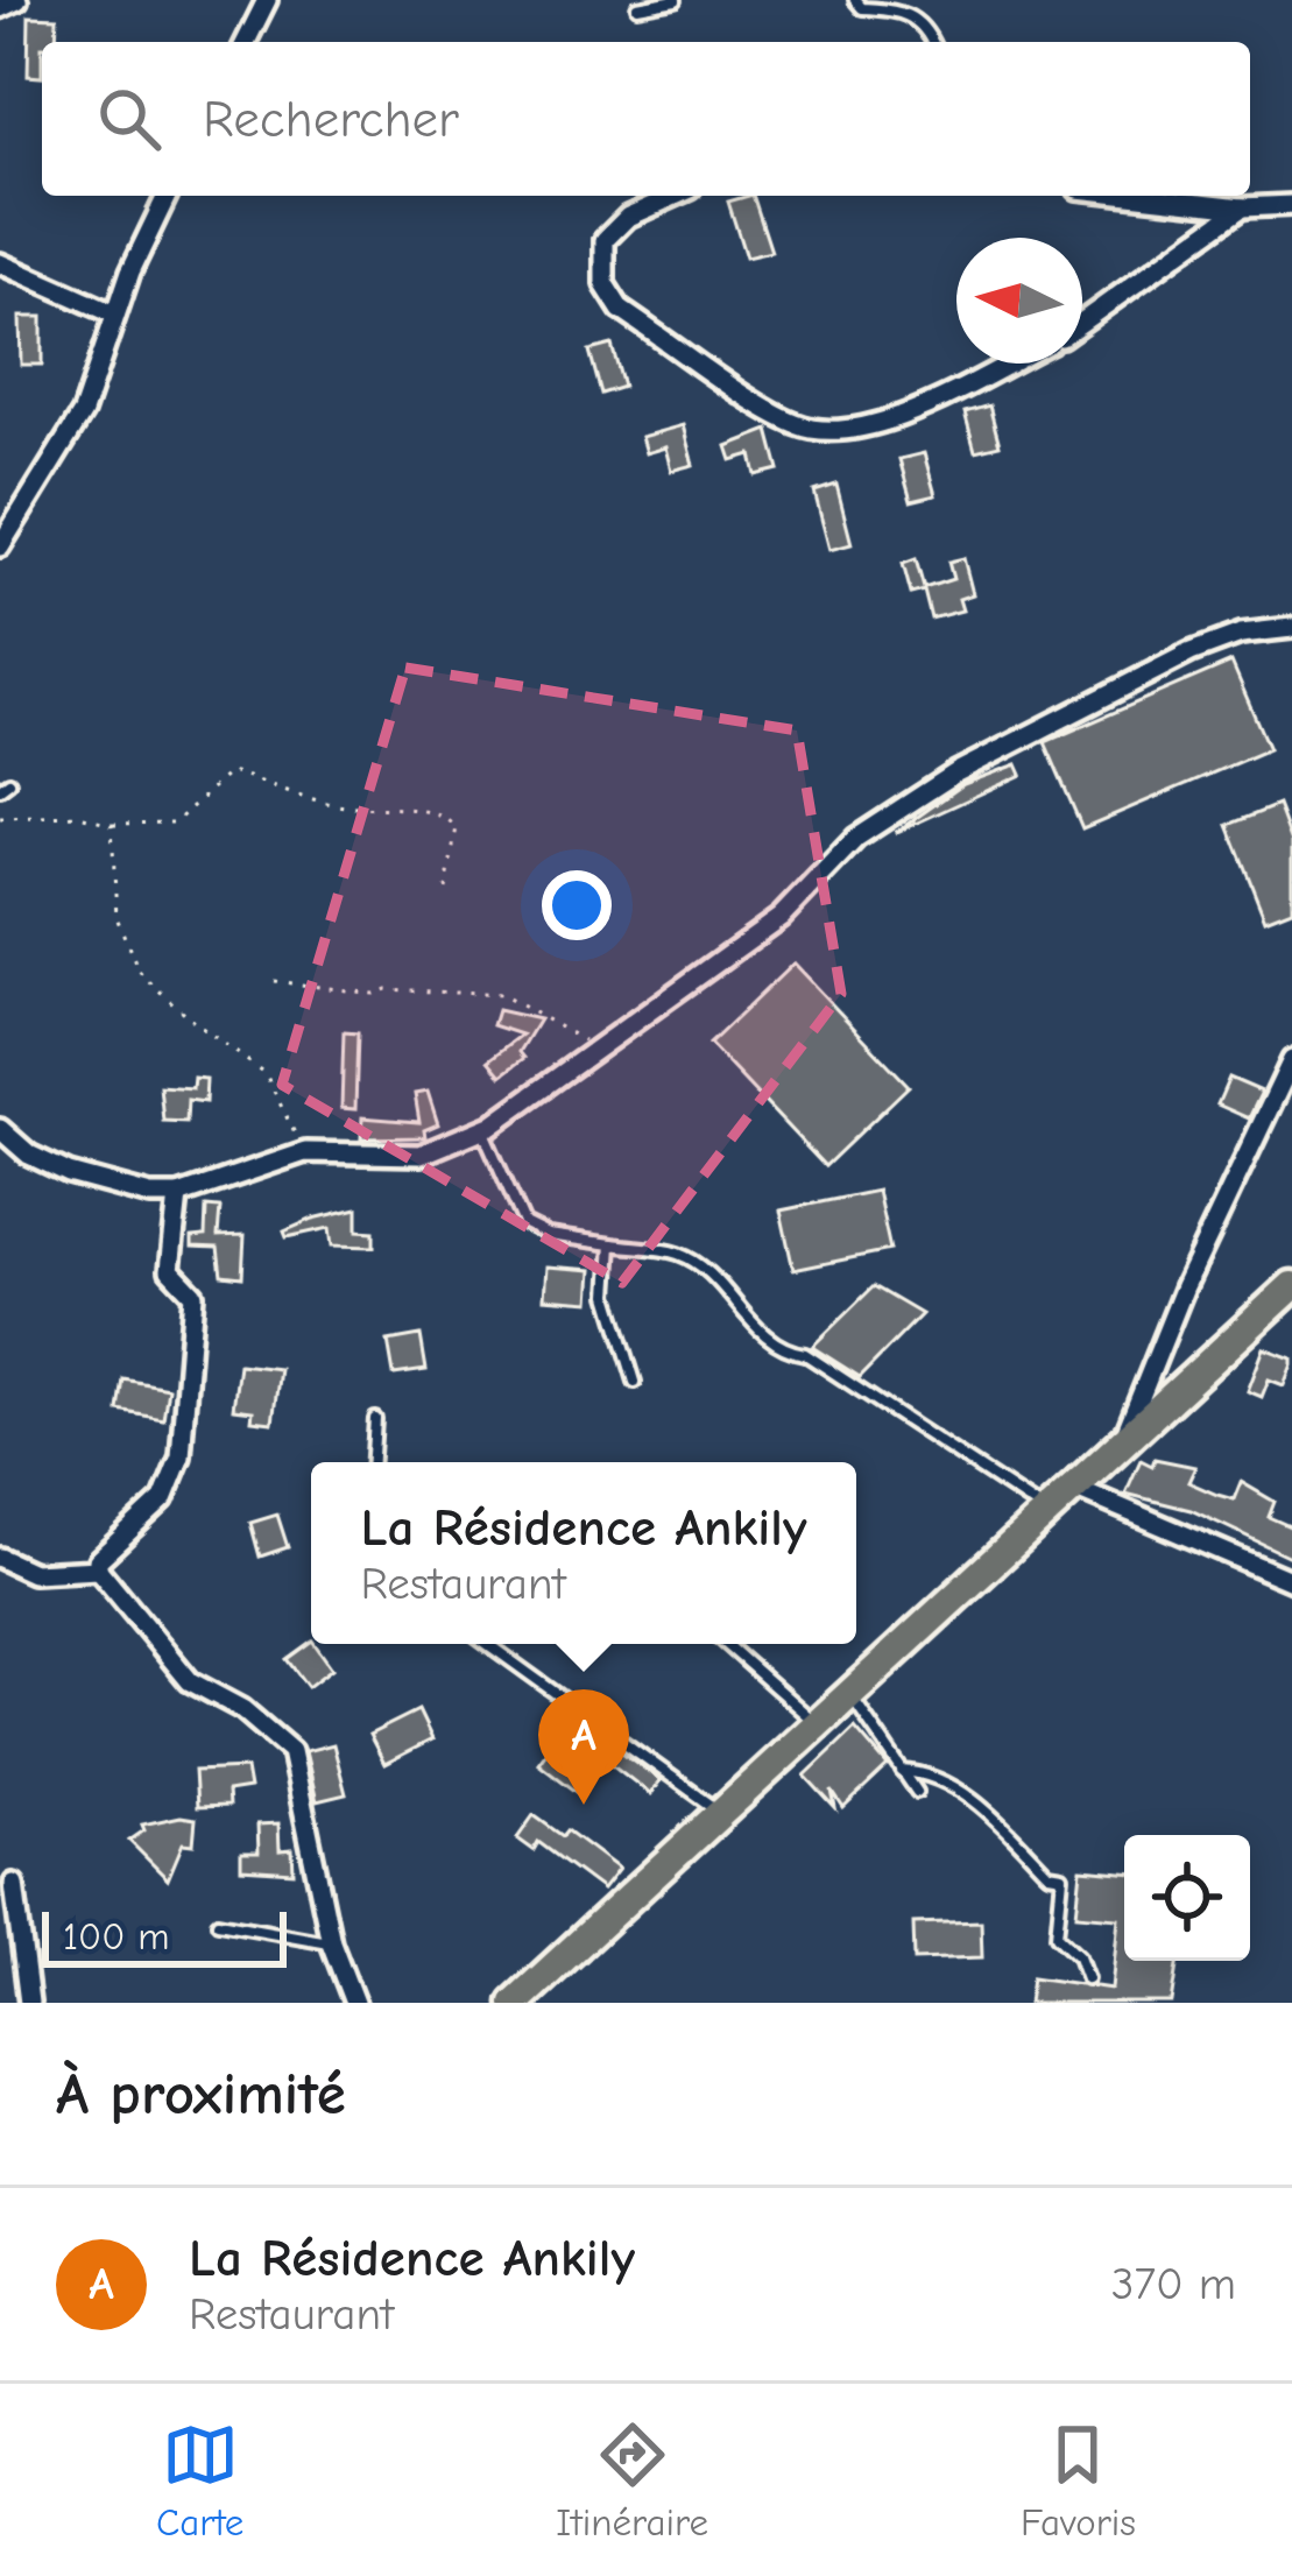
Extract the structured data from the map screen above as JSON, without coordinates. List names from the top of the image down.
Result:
{
  "scale_bar": "100 m",
  "north": "left",
  "page": {
    "search": "Rechercher",
    "popup": ["La Résidence Ankily", "Restaurant"],
    "pins": "A",
    "scale": "100 m",
    "heading": "À proximité",
    "list": [
      {
        "mark": "A",
        "name": "La Résidence Ankily",
        "note": "Restaurant",
        "value": "370 m"
      }
    ],
    "nav": ["Carte", "Itinéraire", "Favoris"]
  }
}
